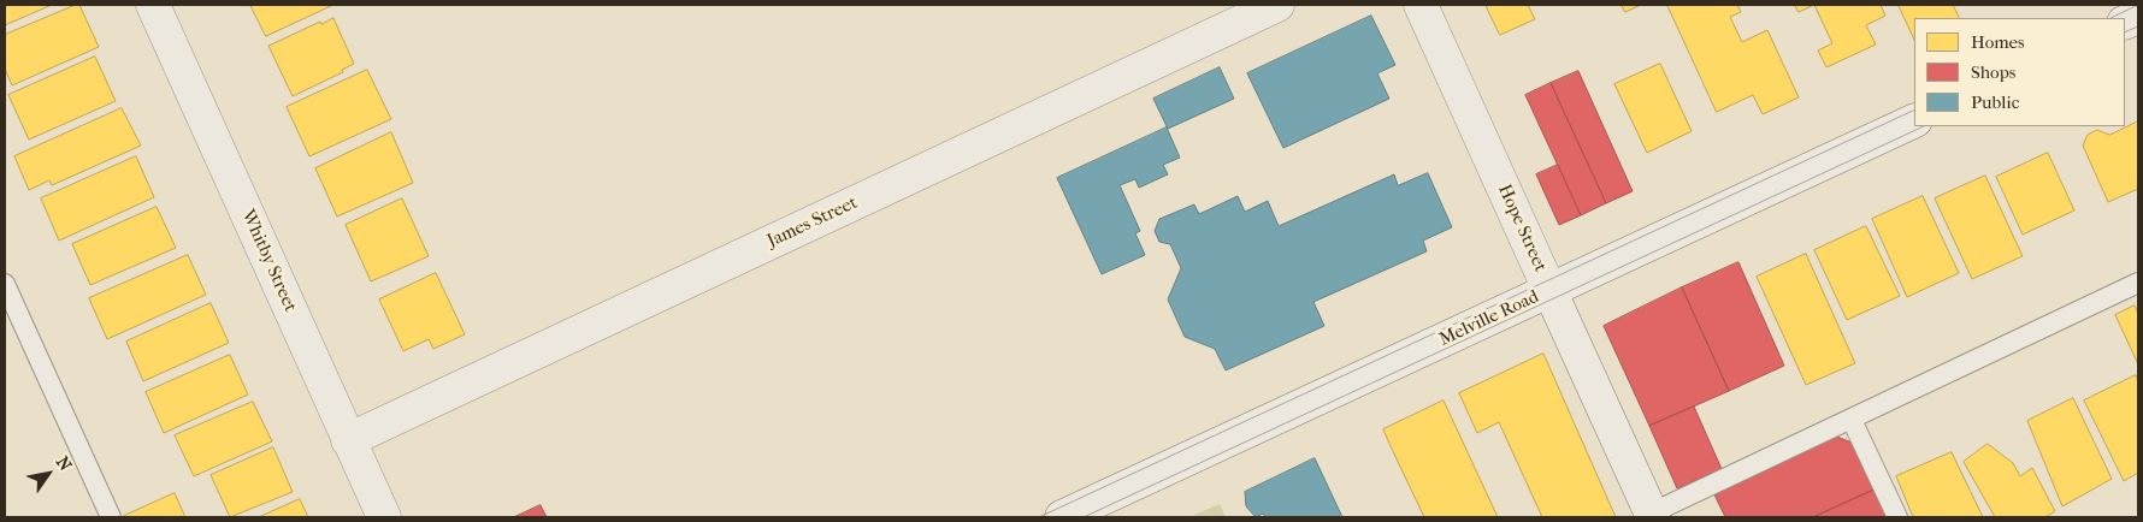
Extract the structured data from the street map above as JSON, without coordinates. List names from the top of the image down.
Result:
{
  "streets": {
    "street": [
      "James Street",
      "Hope Street",
      "Whitby Street",
      "Melville Road"
    ]
  },
  "crossings": [
    ["James Street", "Whitby Street"],
    ["Hope Street", "Melville Road"]
  ],
  "legend": ["Homes", "Shops", "Public"],
  "north": "top right"
}
